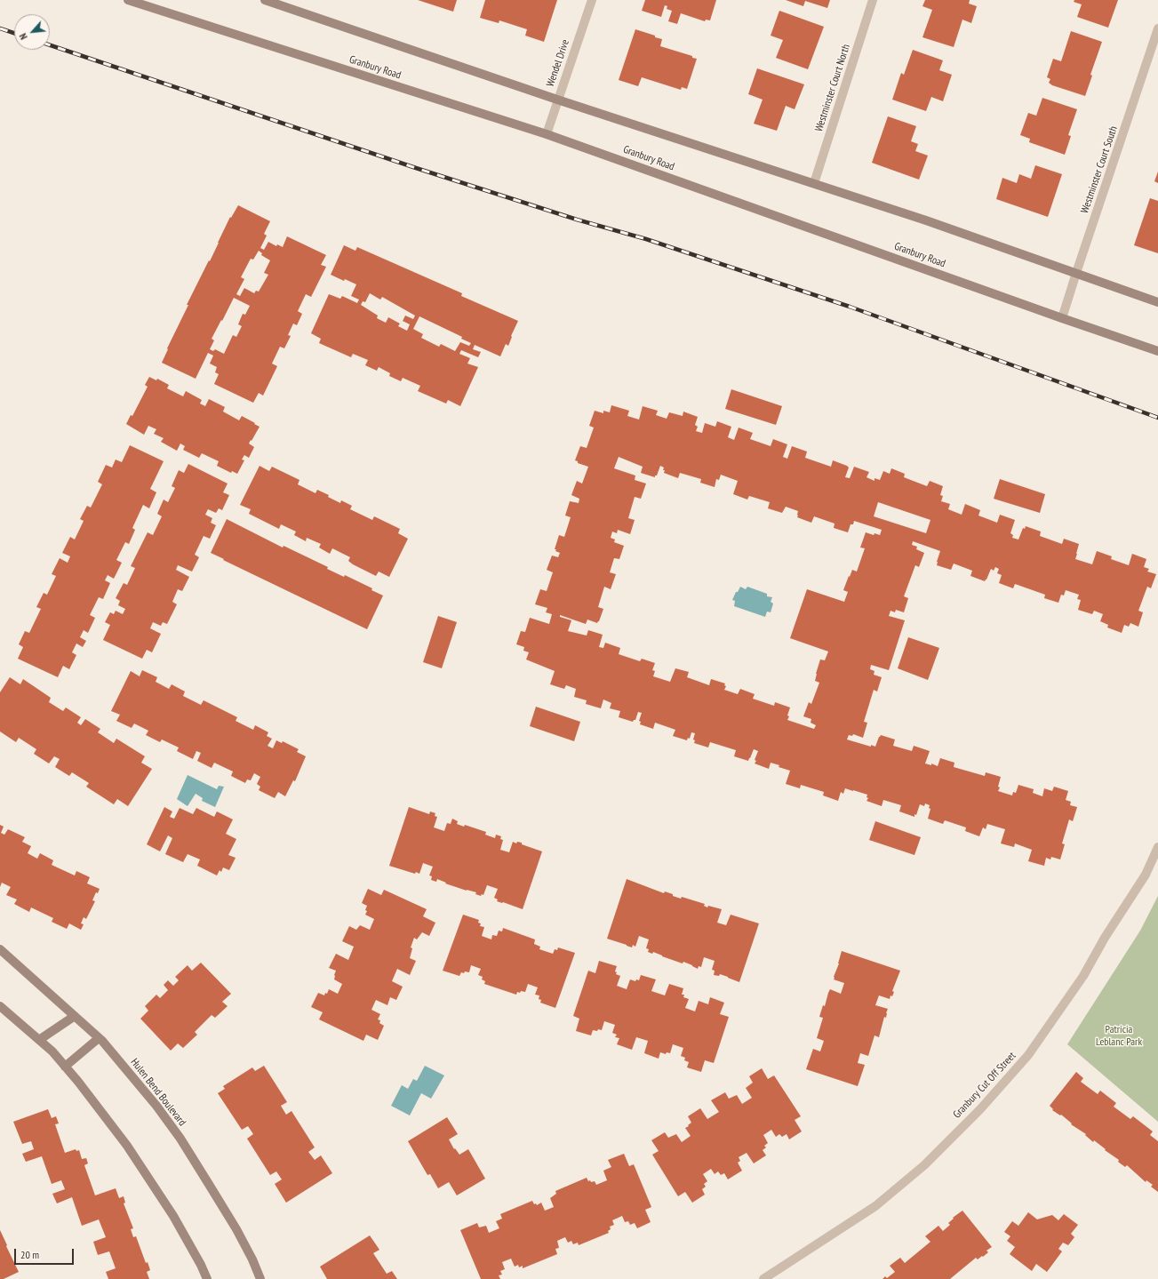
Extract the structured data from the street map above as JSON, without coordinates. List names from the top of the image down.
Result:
{
  "streets": {
    "main road": ["Granbury Road", "Hulen Bend Boulevard"],
    "street": [
      "Wendel Drive",
      "Westminster Court North",
      "Westminster Court South",
      "Granbury Cut Off Street"
    ]
  },
  "crossings": [
    ["Wendel Drive", "Granbury Road"],
    ["Granbury Road", "Westminster Court South"]
  ],
  "parks": ["Patricia Leblanc Park"],
  "scale_bar": "20 m",
  "north": "bottom left"
}
